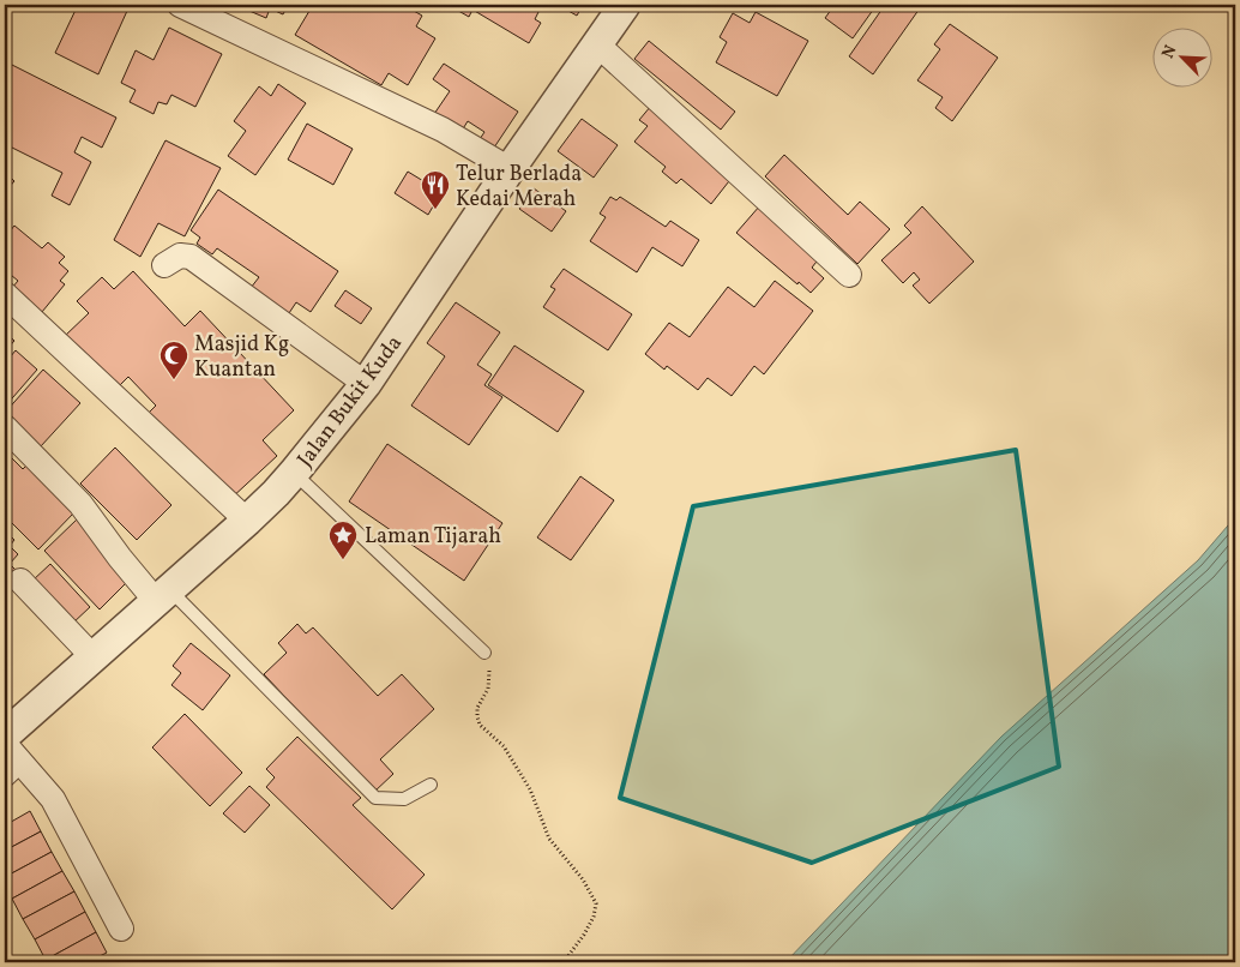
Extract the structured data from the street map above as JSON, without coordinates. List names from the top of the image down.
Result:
{
  "streets": {
    "street": ["Jalan Bukit Kuda"]
  },
  "places": {
    "restaurant": ["Telur Berlada Kedai Merah"],
    "mosque": ["Masjid Kg Kuantan"],
    "place": ["Laman Tijarah"]
  },
  "north": "top left"
}
